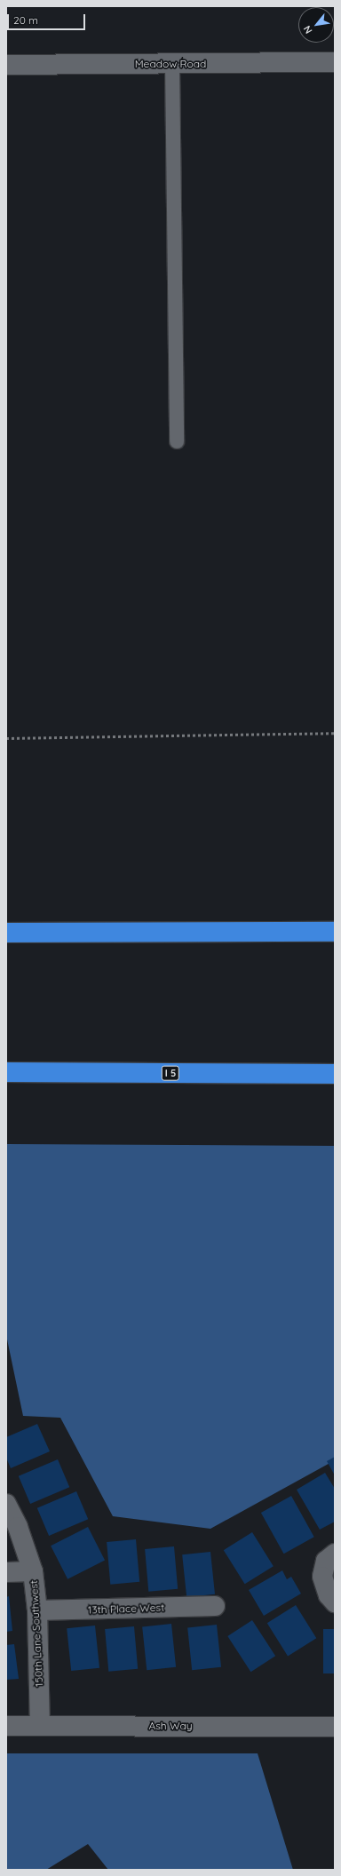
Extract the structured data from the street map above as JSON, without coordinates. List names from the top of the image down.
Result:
{
  "streets": {
    "highway": ["I 5"],
    "street": [
      "Meadow Road",
      "13th Place West",
      "150th Lane Southwest",
      "Ash Way"
    ]
  },
  "crossings": [
    ["13th Place West", "150th Lane Southwest"],
    ["150th Lane Southwest", "Ash Way"]
  ],
  "scale_bar": "20 m",
  "north": "bottom left"
}
